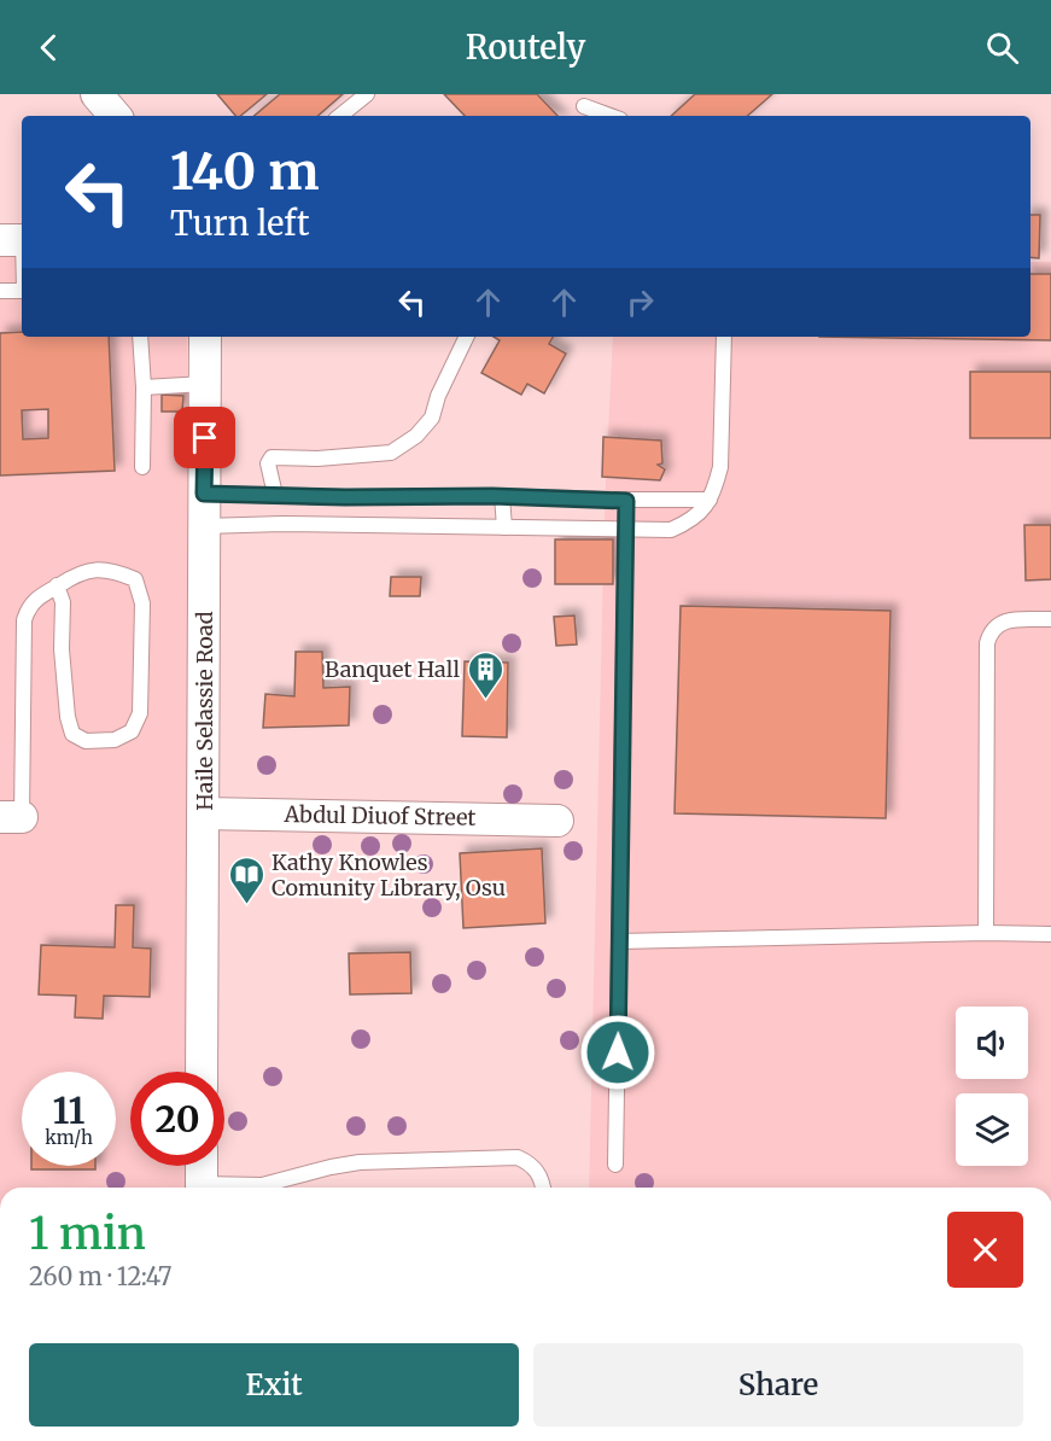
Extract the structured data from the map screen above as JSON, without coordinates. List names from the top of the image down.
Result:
{
  "streets": {
    "street": ["Haile Selassie Road", "Abdul Diuof Street"]
  },
  "crossings": [
    ["Haile Selassie Road", "Abdul Diuof Street"]
  ],
  "places": {
    "building": ["Banquet Hall"],
    "library": ["Kathy Knowles Comunity Library, Osu"]
  },
  "page": {
    "header": "Routely",
    "turn": ["140 m", "Turn left"],
    "speed": "11 km/h",
    "limit": "20",
    "heading": ["1 min", "260 m · 12:47"],
    "buttons": ["Exit", "Share"]
  }
}
